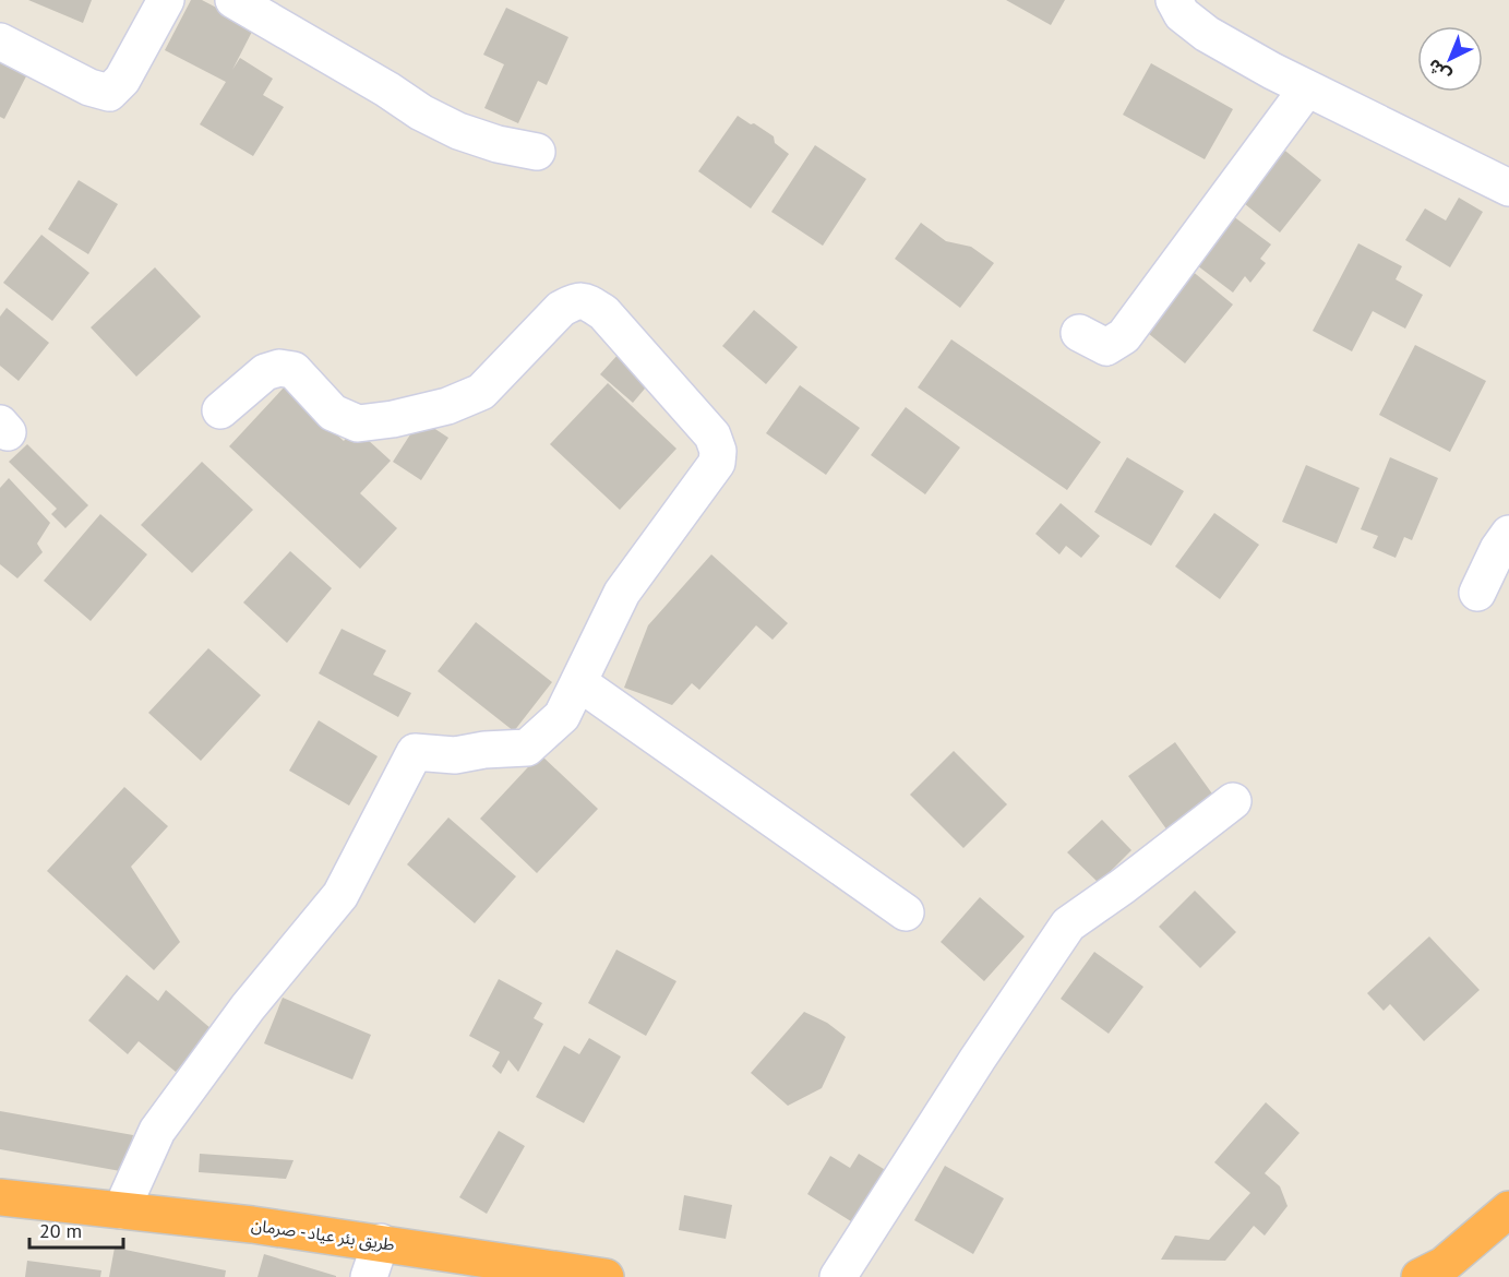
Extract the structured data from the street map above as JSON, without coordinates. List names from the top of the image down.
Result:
{
  "streets": {
    "highway": ["طريق بئر عياد - صرمان"]
  },
  "scale_bar": "20 m",
  "north": "bottom left"
}
